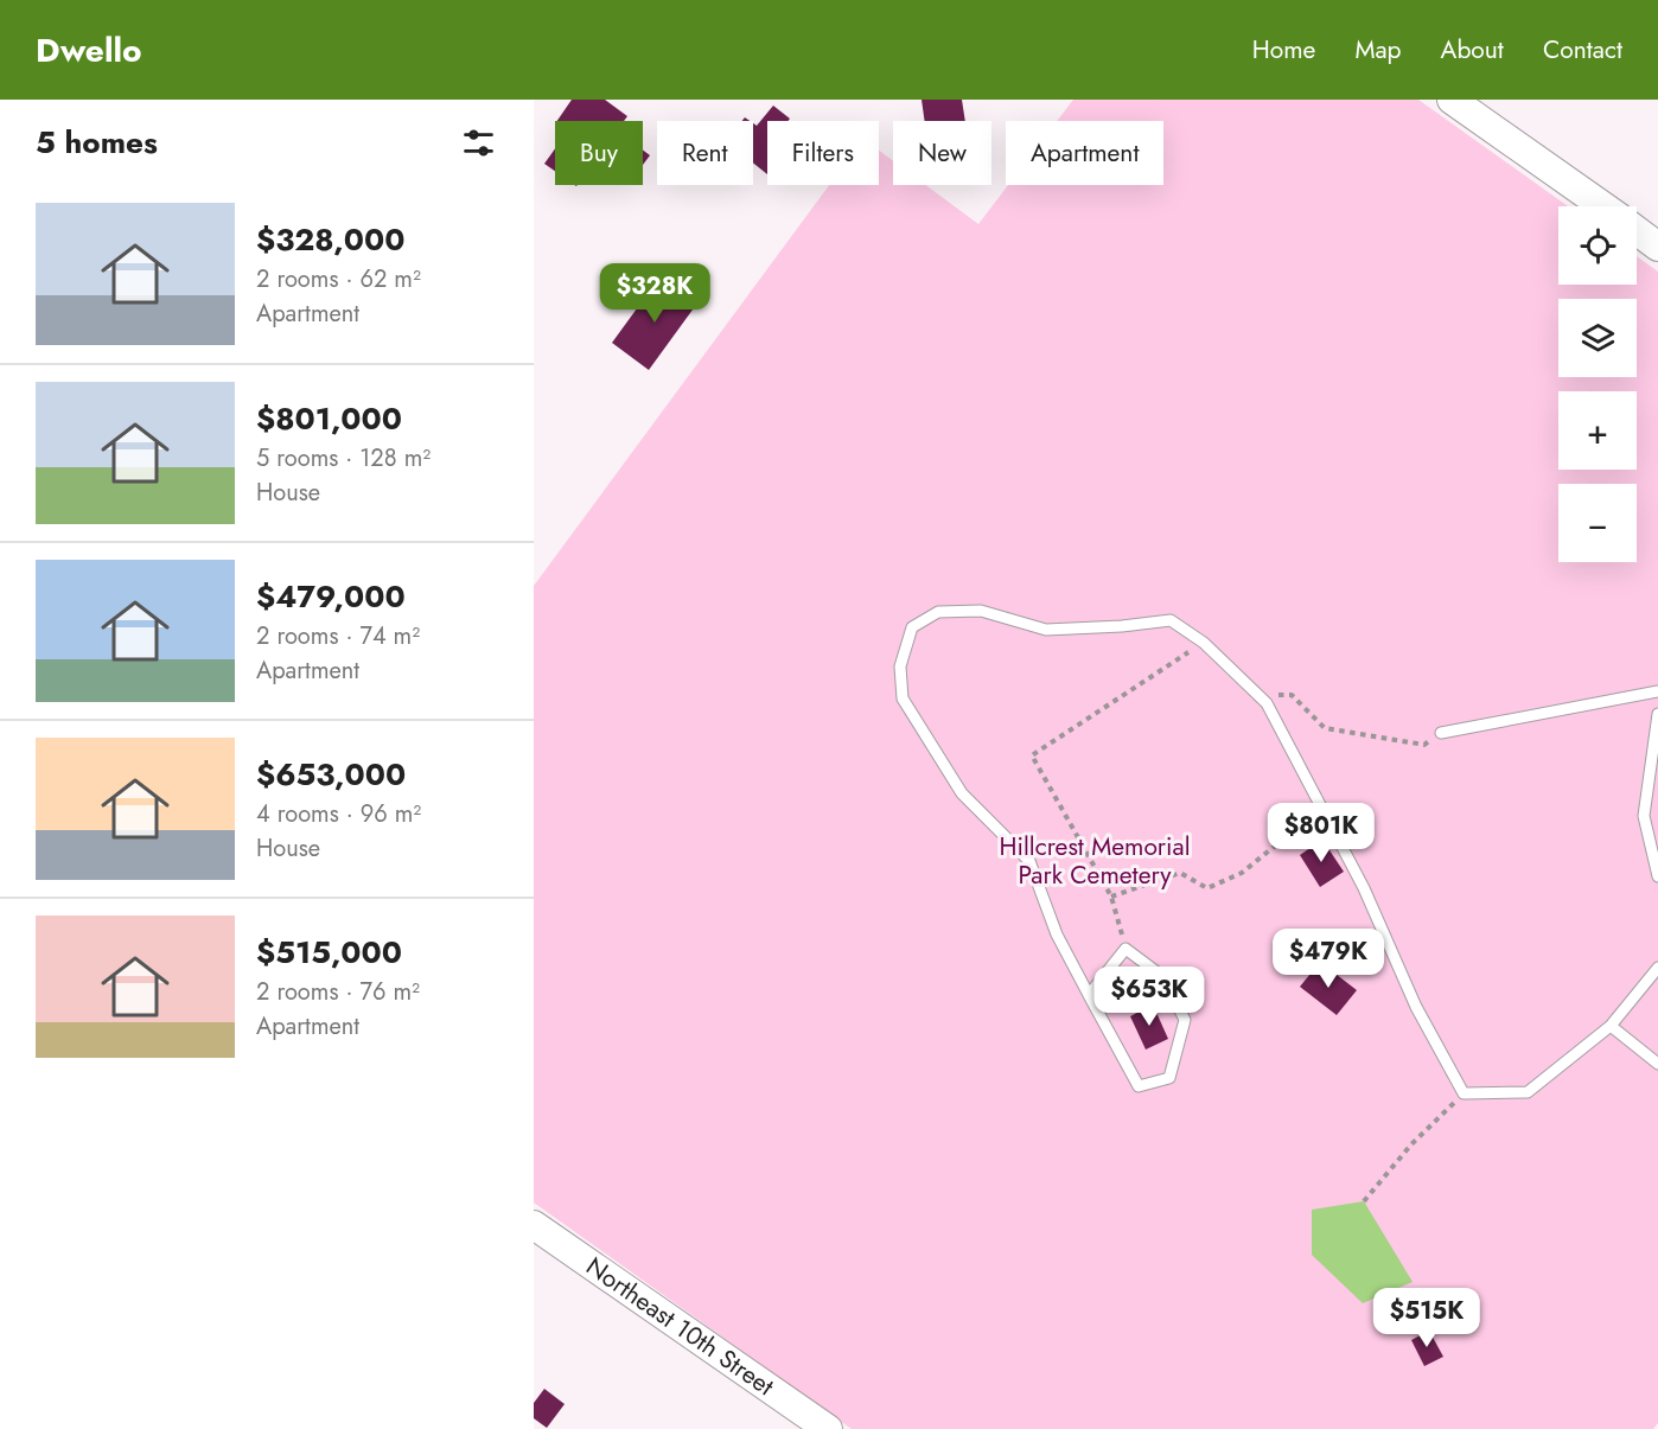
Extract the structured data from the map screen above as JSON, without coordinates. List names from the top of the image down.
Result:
{
  "streets": {
    "street": ["Northeast 10th Street"]
  },
  "parks": ["Hillcrest Memorial Park Cemetery"],
  "page": {
    "header": "Dwello",
    "nav": [
      "Home",
      "Map",
      "About",
      "Contact"
    ],
    "heading": "5 homes",
    "chip": [
      "Buy",
      "Rent",
      "Filters",
      "New",
      "Apartment"
    ],
    "list": [
      {
        "name": "$328,000",
        "note": "2 rooms · 62 m² · Apartment"
      },
      {
        "name": "$801,000",
        "note": "5 rooms · 128 m² · House"
      },
      {
        "name": "$479,000",
        "note": "2 rooms · 74 m² · Apartment"
      },
      {
        "name": "$653,000",
        "note": "4 rooms · 96 m² · House"
      },
      {
        "name": "$515,000",
        "note": "2 rooms · 76 m² · Apartment"
      }
    ],
    "map_buttons": ["+", "−"],
    "price": [
      "$328K",
      "$801K",
      "$479K",
      "$653K",
      "$515K"
    ]
  }
}
